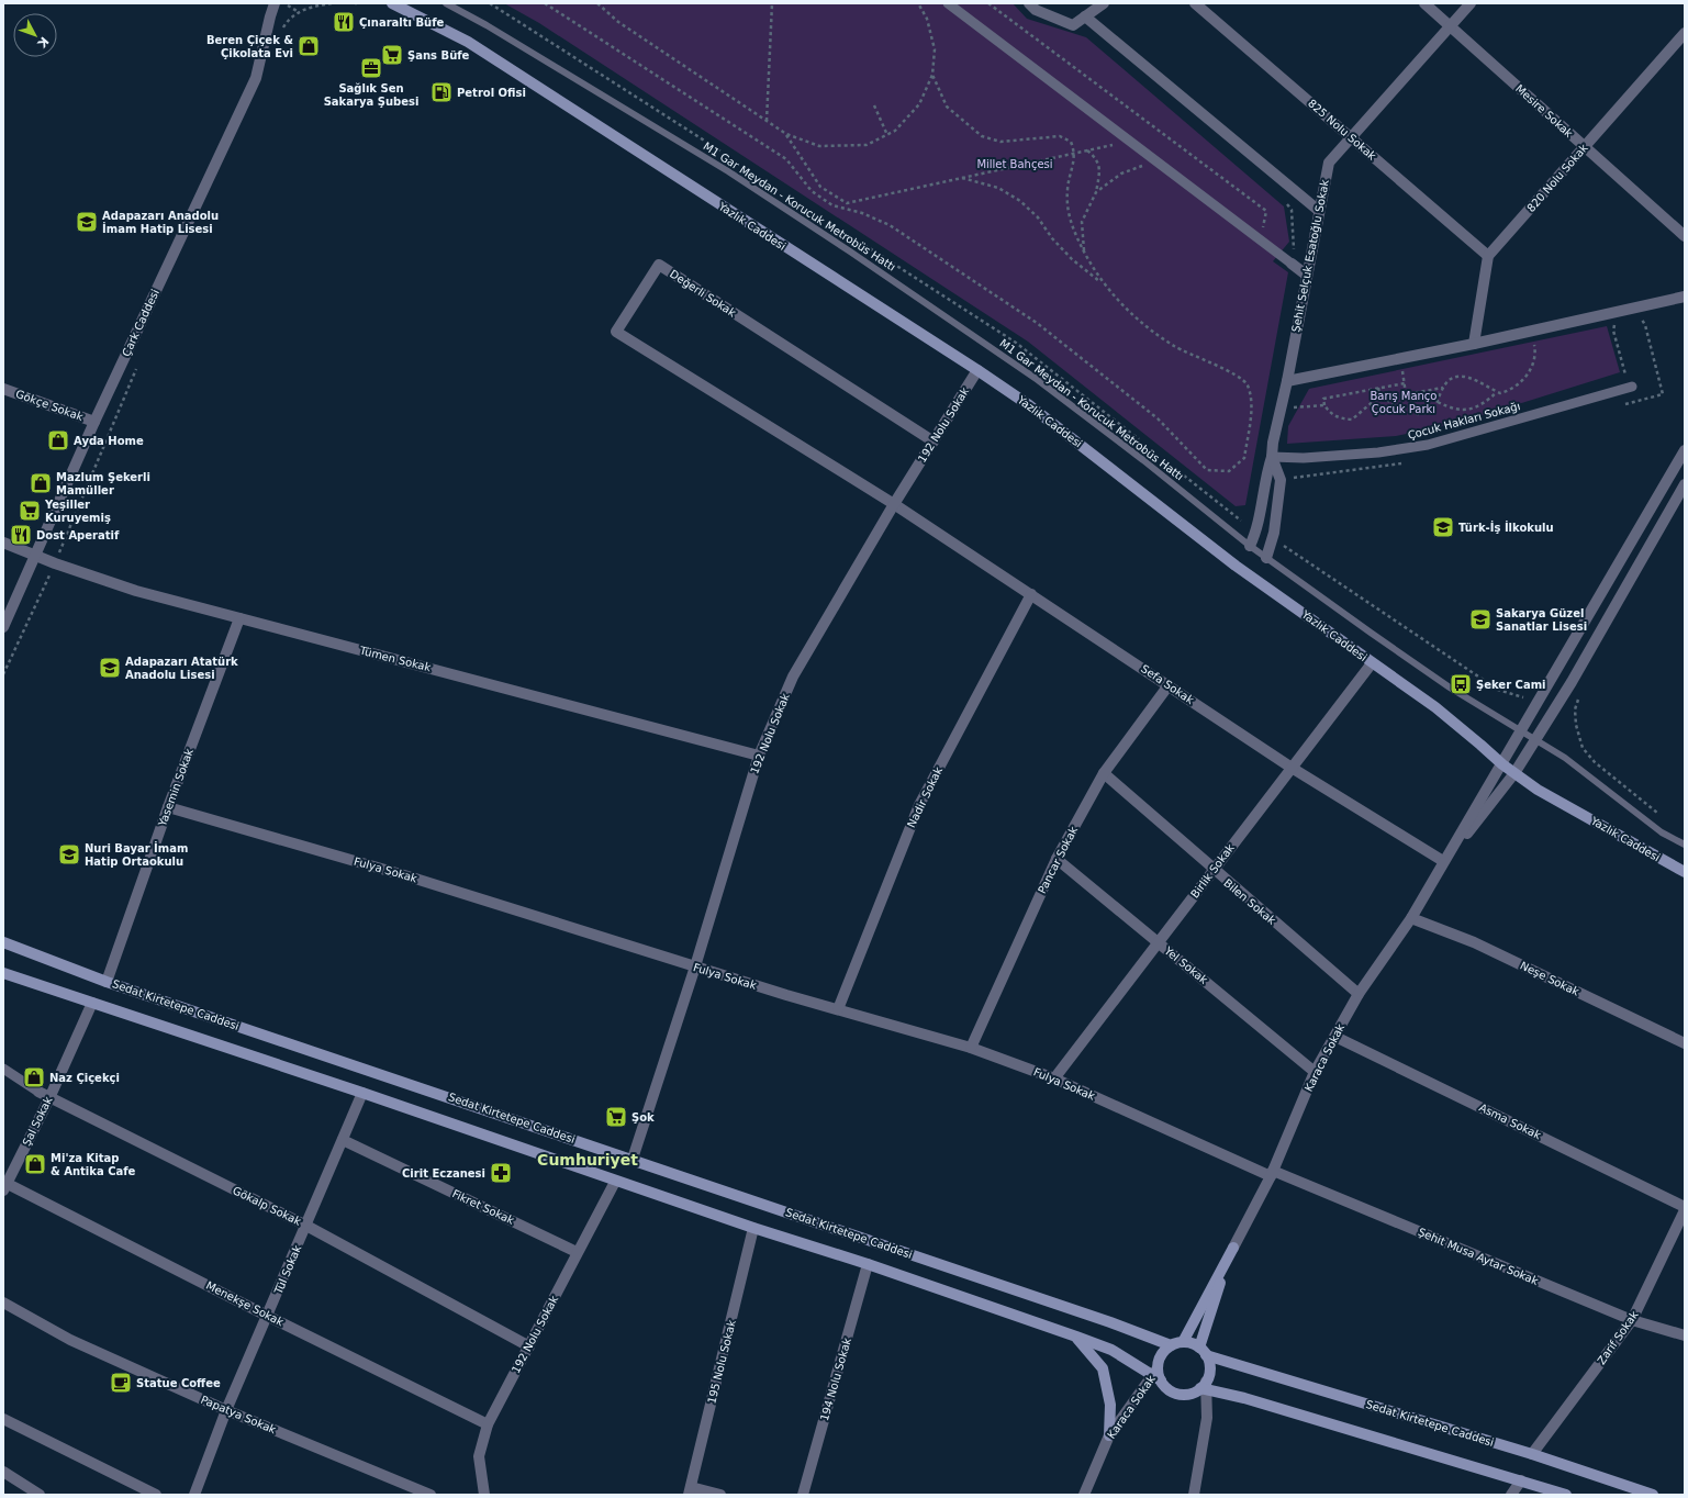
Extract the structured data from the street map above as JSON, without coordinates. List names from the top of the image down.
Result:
{
  "streets": {
    "main road": ["Yazlık Caddesi", "Sedat Kirtetepe Caddesi"],
    "street": [
      "Mesire Sokak",
      "825 Nolu Sokak",
      "820 Nolu Sokak",
      "Şehit Selçuk Esatoğlu Sokak",
      "Değerli Sokak",
      "Çark Caddesi",
      "Gökçe Sokak",
      "Çocuk Hakları Sokağı",
      "192 Nolu Sokak",
      "Tümen Sokak",
      "Sefa Sokak",
      "Yasemin Sokak",
      "Nadir Sokak",
      "Pancar Sokak",
      "Fulya Sokak",
      "Birlik Sokak",
      "Bilen Sokak",
      "Yel Sokak",
      "Neşe Sokak",
      "Karaca Sokak",
      "Şal Sokak",
      "Asma Sokak",
      "Gökalp Sokak",
      "Fikret Sokak",
      "Şehit Musa Aytar Sokak",
      "Tül Sokak",
      "Menekşe Sokak",
      "Zarif Sokak",
      "195 Nolu Sokak",
      "194 Nolu Sokak",
      "Papatya Sokak"
    ],
    "lane": ["M1 Gar Meydan - Korucuk Metrobüs Hattı"]
  },
  "crossings": [
    ["Mesire Sokak", "820 Nolu Sokak"],
    ["Mesire Sokak", "Şehit Selçuk Esatoğlu Sokak"],
    ["825 Nolu Sokak", "820 Nolu Sokak"],
    ["825 Nolu Sokak", "Şehit Selçuk Esatoğlu Sokak"],
    ["M1 Gar Meydan - Korucuk Metrobüs Hattı", "Şehit Selçuk Esatoğlu Sokak"],
    ["Yazlık Caddesi", "192 Nolu Sokak"],
    ["Yazlık Caddesi", "Birlik Sokak"],
    ["Şehit Selçuk Esatoğlu Sokak", "Çocuk Hakları Sokağı"],
    ["Değerli Sokak", "192 Nolu Sokak"],
    ["Değerli Sokak", "Sefa Sokak"],
    ["Çark Caddesi", "Gökçe Sokak"],
    ["Çark Caddesi", "Tümen Sokak"],
    ["192 Nolu Sokak", "Tümen Sokak"],
    ["192 Nolu Sokak", "Sefa Sokak"],
    ["192 Nolu Sokak", "Fulya Sokak"],
    ["192 Nolu Sokak", "Sedat Kirtetepe Caddesi"],
    ["192 Nolu Sokak", "Gökalp Sokak"],
    ["192 Nolu Sokak", "Fikret Sokak"],
    ["192 Nolu Sokak", "Menekşe Sokak"],
    ["Tümen Sokak", "Yasemin Sokak"],
    ["Sefa Sokak", "Nadir Sokak"],
    ["Sefa Sokak", "Pancar Sokak"],
    ["Sefa Sokak", "Birlik Sokak"],
    ["Yasemin Sokak", "Fulya Sokak"],
    ["Yasemin Sokak", "Sedat Kirtetepe Caddesi"],
    ["Nadir Sokak", "Fulya Sokak"],
    ["Pancar Sokak", "Fulya Sokak"],
    ["Pancar Sokak", "Bilen Sokak"],
    ["Pancar Sokak", "Yel Sokak"],
    ["Fulya Sokak", "Birlik Sokak"],
    ["Fulya Sokak", "Karaca Sokak"],
    ["Fulya Sokak", "Şehit Musa Aytar Sokak"],
    ["Birlik Sokak", "Bilen Sokak"],
    ["Birlik Sokak", "Yel Sokak"],
    ["Bilen Sokak", "Karaca Sokak"],
    ["Yel Sokak", "Karaca Sokak"],
    ["Neşe Sokak", "Karaca Sokak"],
    ["Sedat Kirtetepe Caddesi", "Karaca Sokak"],
    ["Sedat Kirtetepe Caddesi", "Zarif Sokak"],
    ["Karaca Sokak", "Asma Sokak"],
    ["Karaca Sokak", "Şehit Musa Aytar Sokak"],
    ["Şal Sokak", "Gökalp Sokak"],
    ["Şal Sokak", "Menekşe Sokak"],
    ["Gökalp Sokak", "Tül Sokak"],
    ["Fikret Sokak", "Tül Sokak"],
    ["Şehit Musa Aytar Sokak", "Zarif Sokak"],
    ["Tül Sokak", "Menekşe Sokak"],
    ["Tül Sokak", "Papatya Sokak"]
  ],
  "districts": ["Cumhuriyet"],
  "parks": ["Millet Bahçesi", "Barış Manço Çocuk Parkı"],
  "places": {
    "restaurant": ["Çınaraltı Büfe", "Dost Aperatif"],
    "shop": [
      "Beren Çiçek & Çikolata Evi",
      "Ayda Home",
      "Mazlum Şekerli Mamüller",
      "Naz Çiçekçi",
      "Mi'za Kitap & Antika Cafe"
    ],
    "supermarket": ["Şans Büfe", "Yeşiller Kuruyemiş", "Şok"],
    "office": ["Sağlık Sen Sakarya Şubesi"],
    "fuel station": ["Petrol Ofisi"],
    "school or university": [
      "Adapazarı Anadolu İmam Hatip Lisesi",
      "Türk-İş İlkokulu",
      "Sakarya Güzel Sanatlar Lisesi",
      "Adapazarı Atatürk Anadolu Lisesi",
      "Nuri Bayar İmam Hatip Ortaokulu"
    ],
    "bus stop": ["Şeker Cami"],
    "pharmacy": ["Cirit Eczanesi"],
    "cafe": ["Statue Coffee"]
  },
  "north": "bottom right"
}
